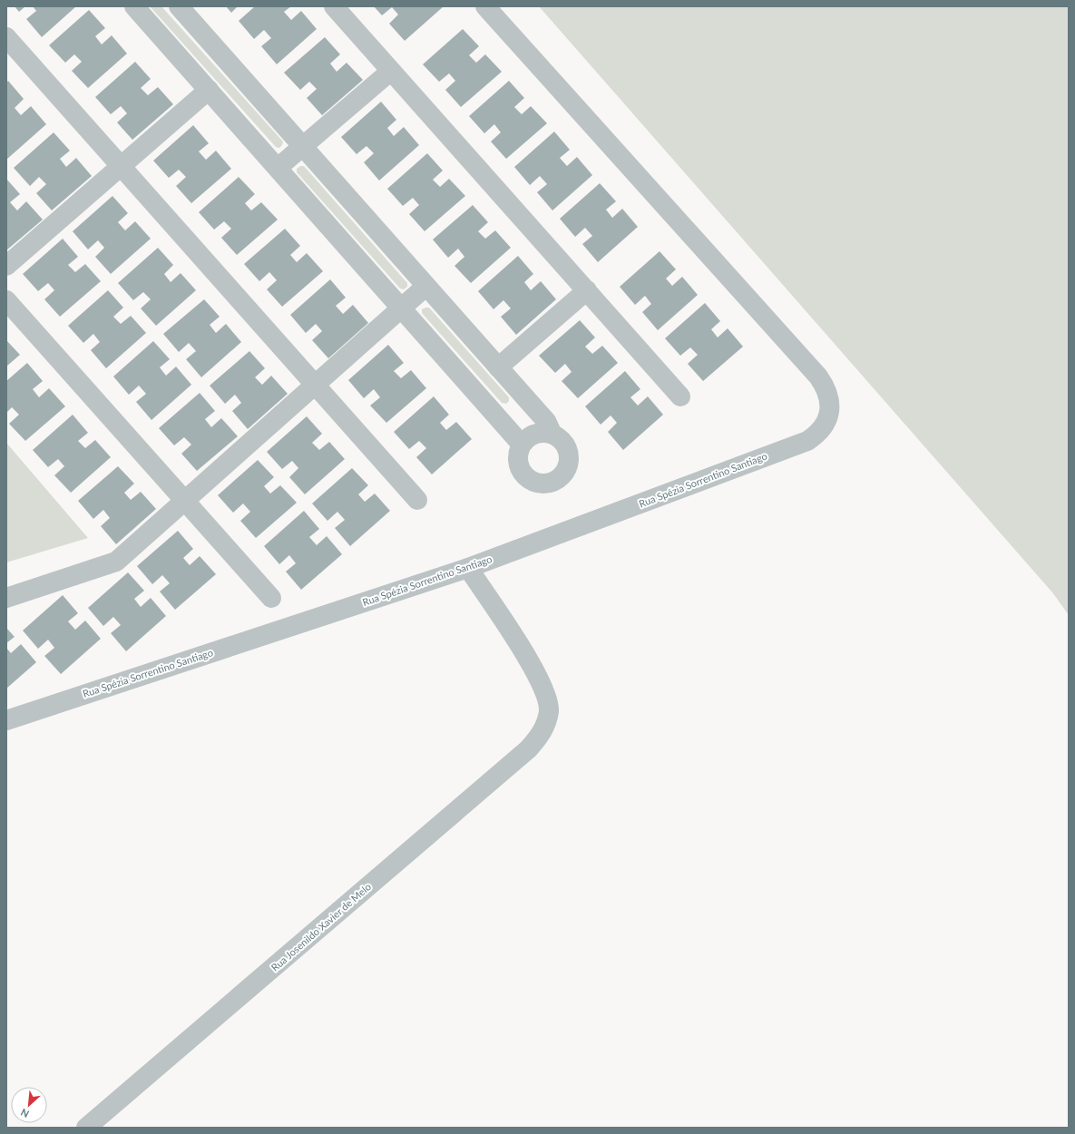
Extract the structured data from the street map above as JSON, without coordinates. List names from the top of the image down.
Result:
{
  "streets": {
    "street": ["Rua Spézia Sorrentino Santiago", "Rua Josenildo Xavier de Melo"]
  },
  "crossings": [
    ["Rua Spézia Sorrentino Santiago", "Rua Josenildo Xavier de Melo"]
  ],
  "north": "bottom left"
}
